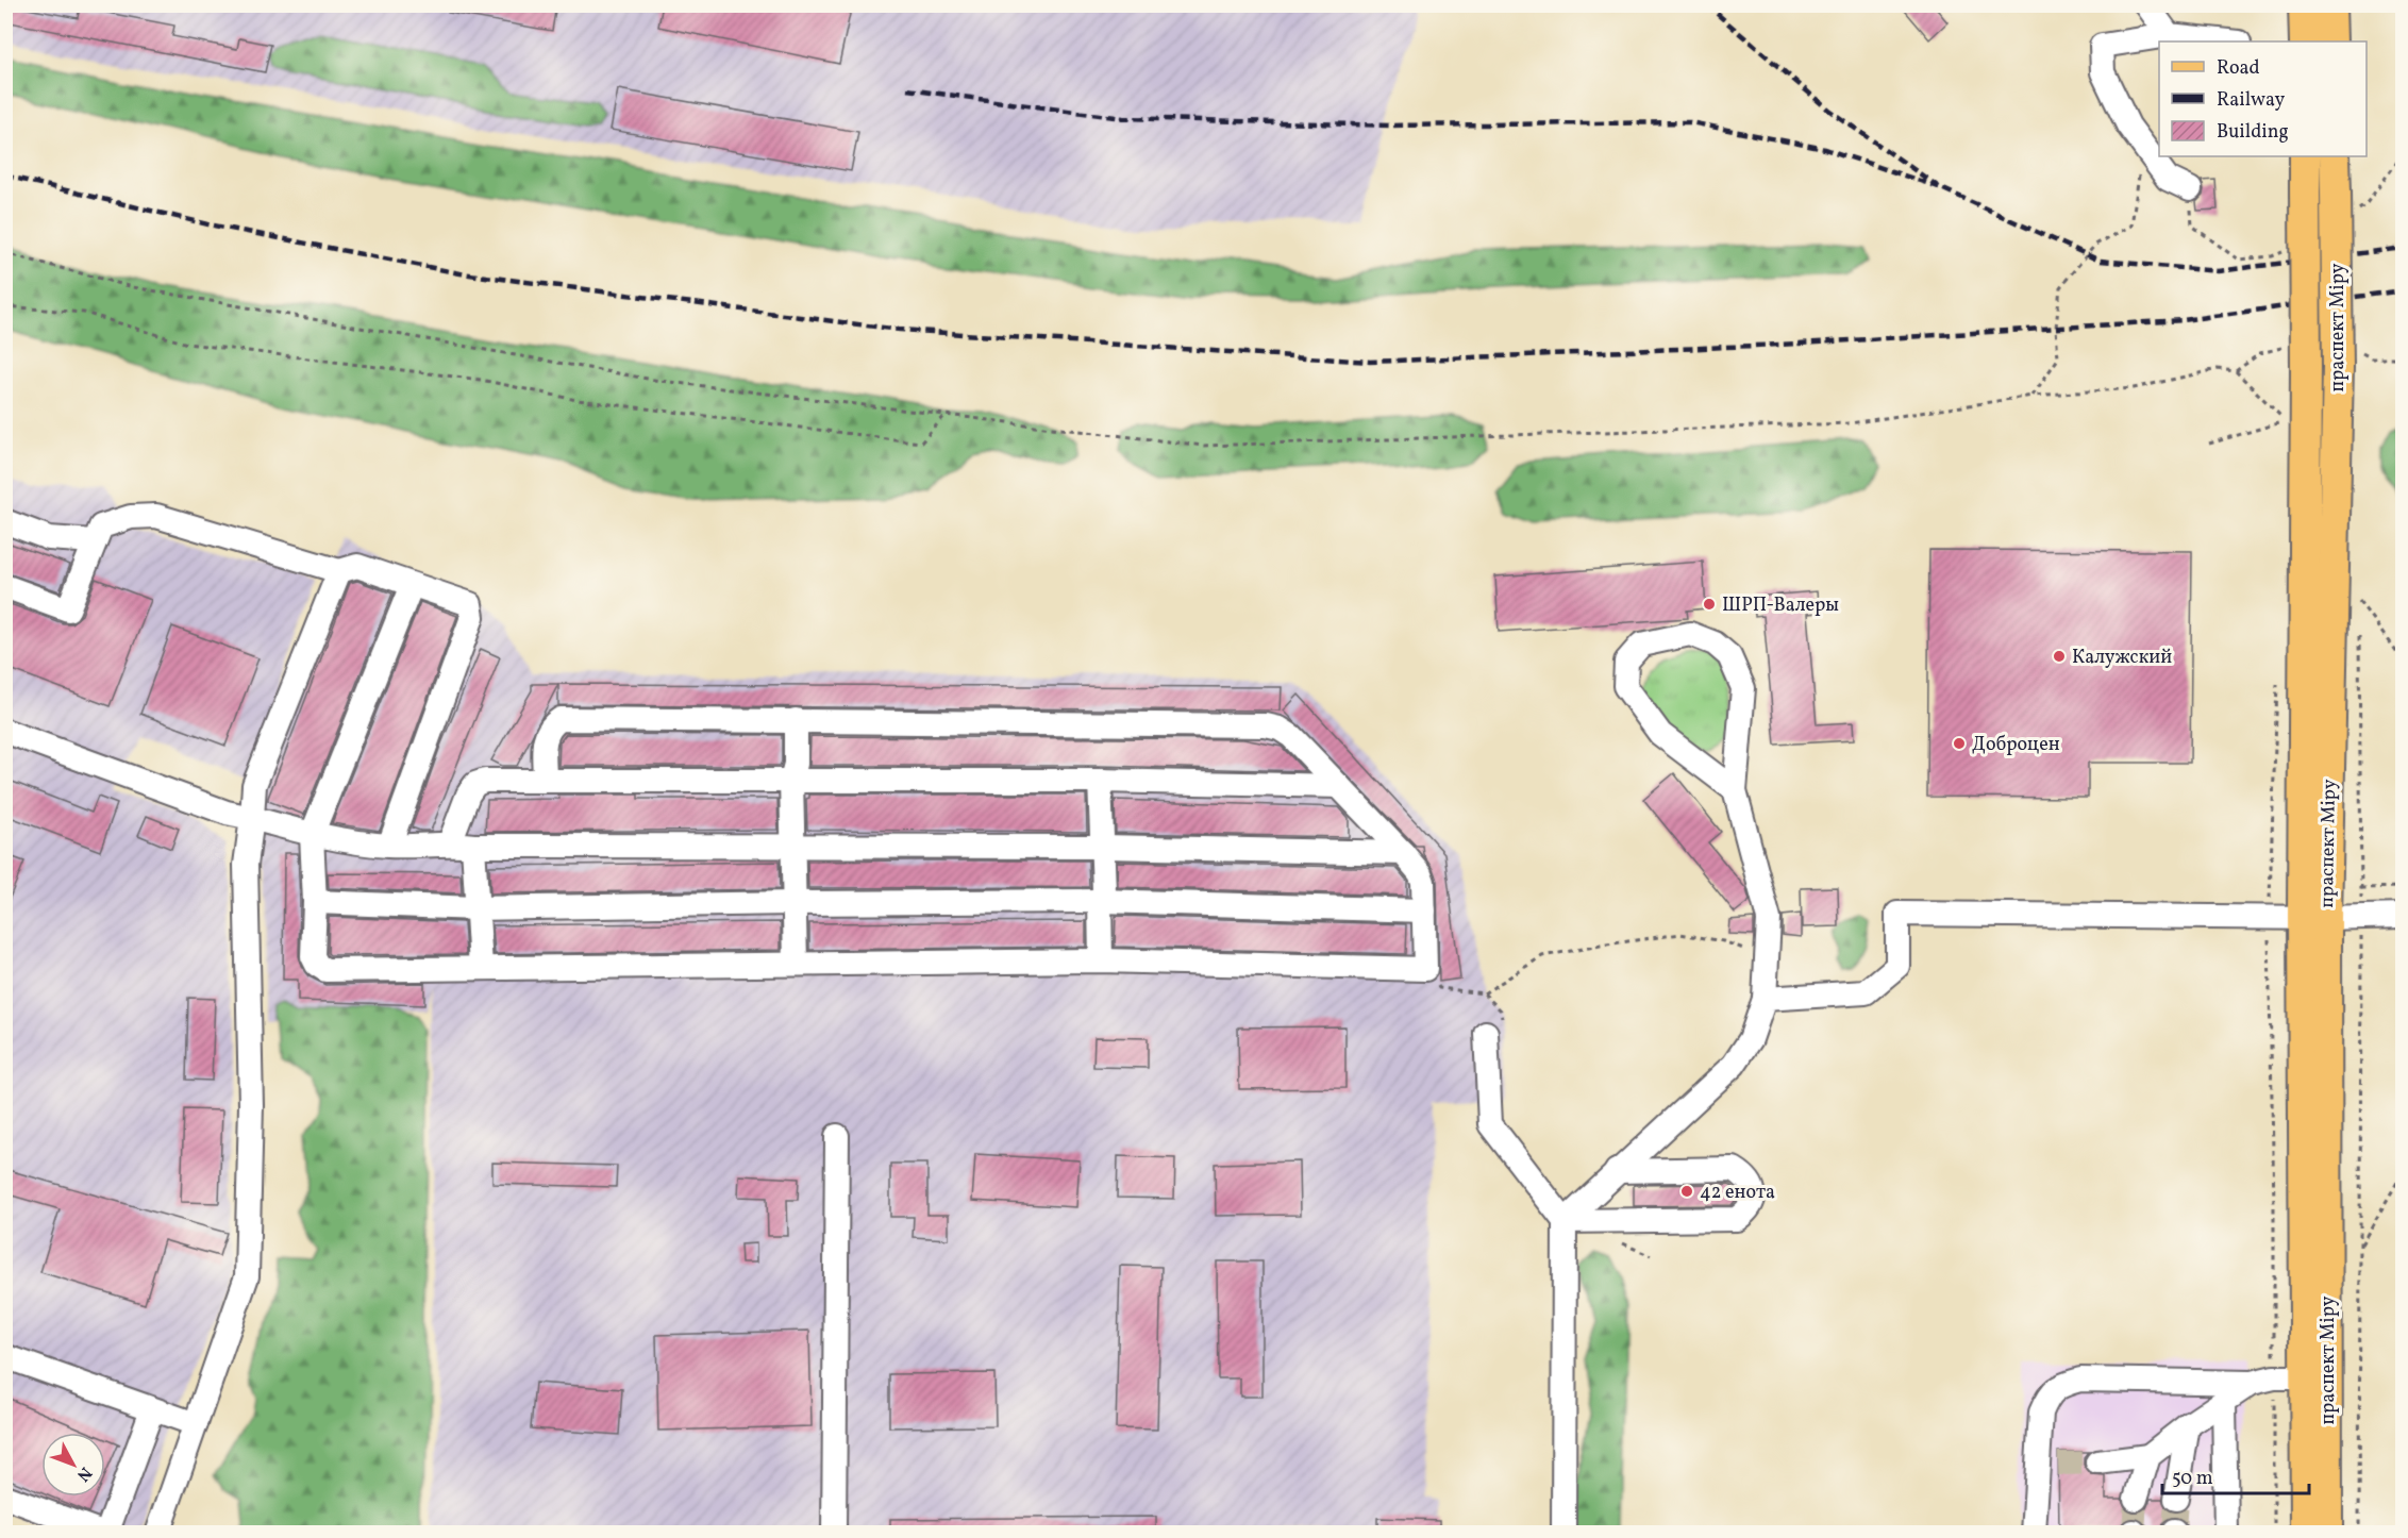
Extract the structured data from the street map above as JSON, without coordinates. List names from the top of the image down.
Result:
{
  "streets": {
    "main road": ["праспект Міру"]
  },
  "places": [
    "ШРП-Валеры",
    "Калужский",
    "Доброцен",
    "42 енота"
  ],
  "legend": ["Road", "Railway", "Building"],
  "scale_bar": "50 m",
  "north": "bottom right"
}
